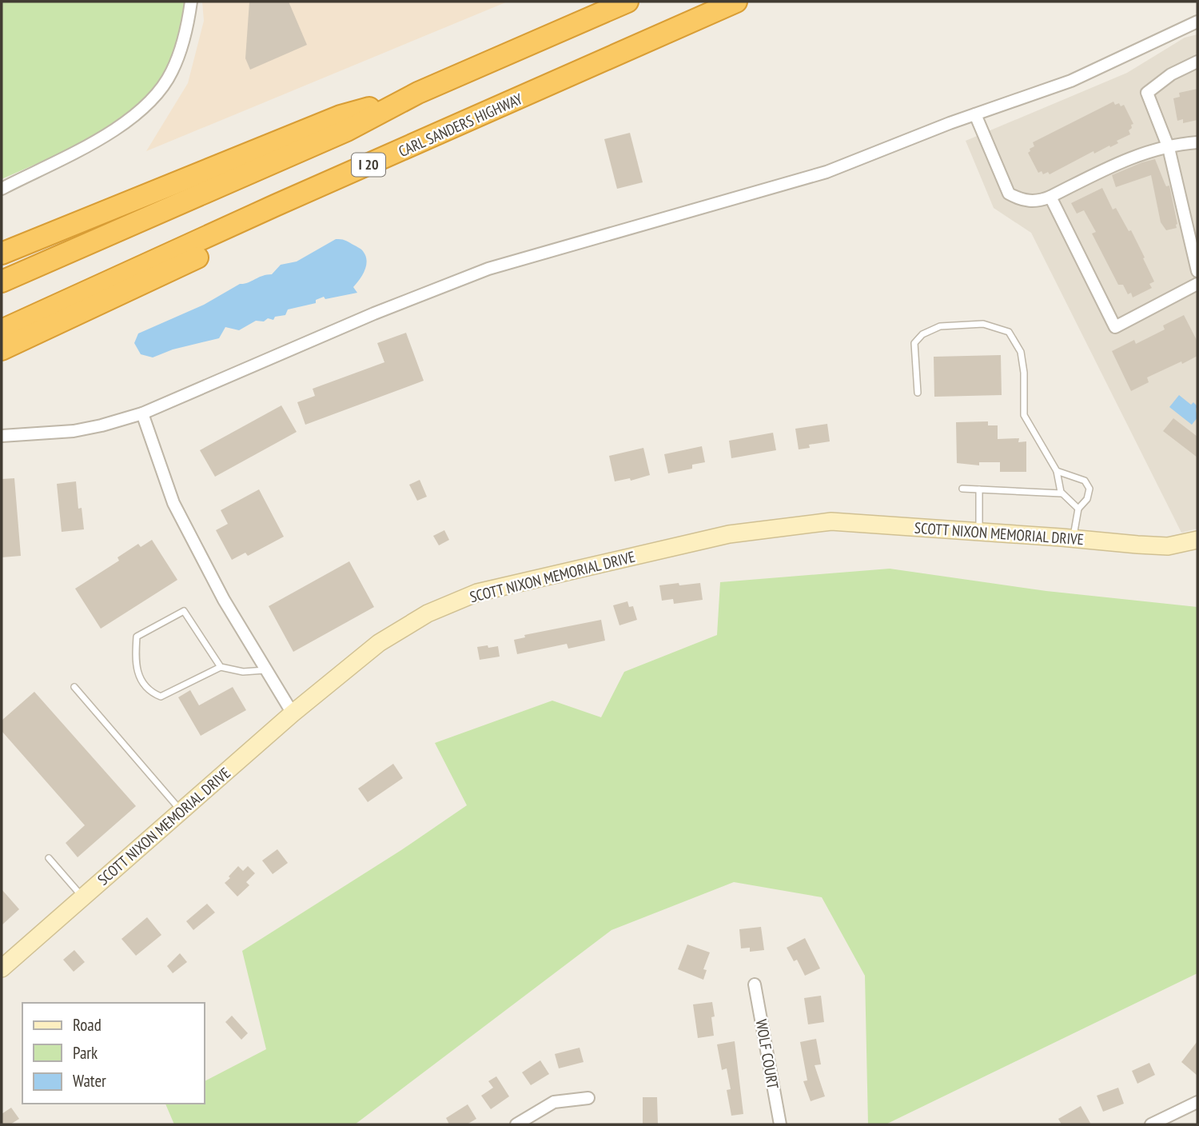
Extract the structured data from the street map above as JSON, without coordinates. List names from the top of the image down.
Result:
{
  "streets": {
    "highway": ["CARL SANDERS HIGHWAY", "I 20"],
    "main road": ["SCOTT NIXON MEMORIAL DRIVE"],
    "street": ["WOLF COURT"]
  },
  "legend": ["Road", "Park", "Water"]
}
